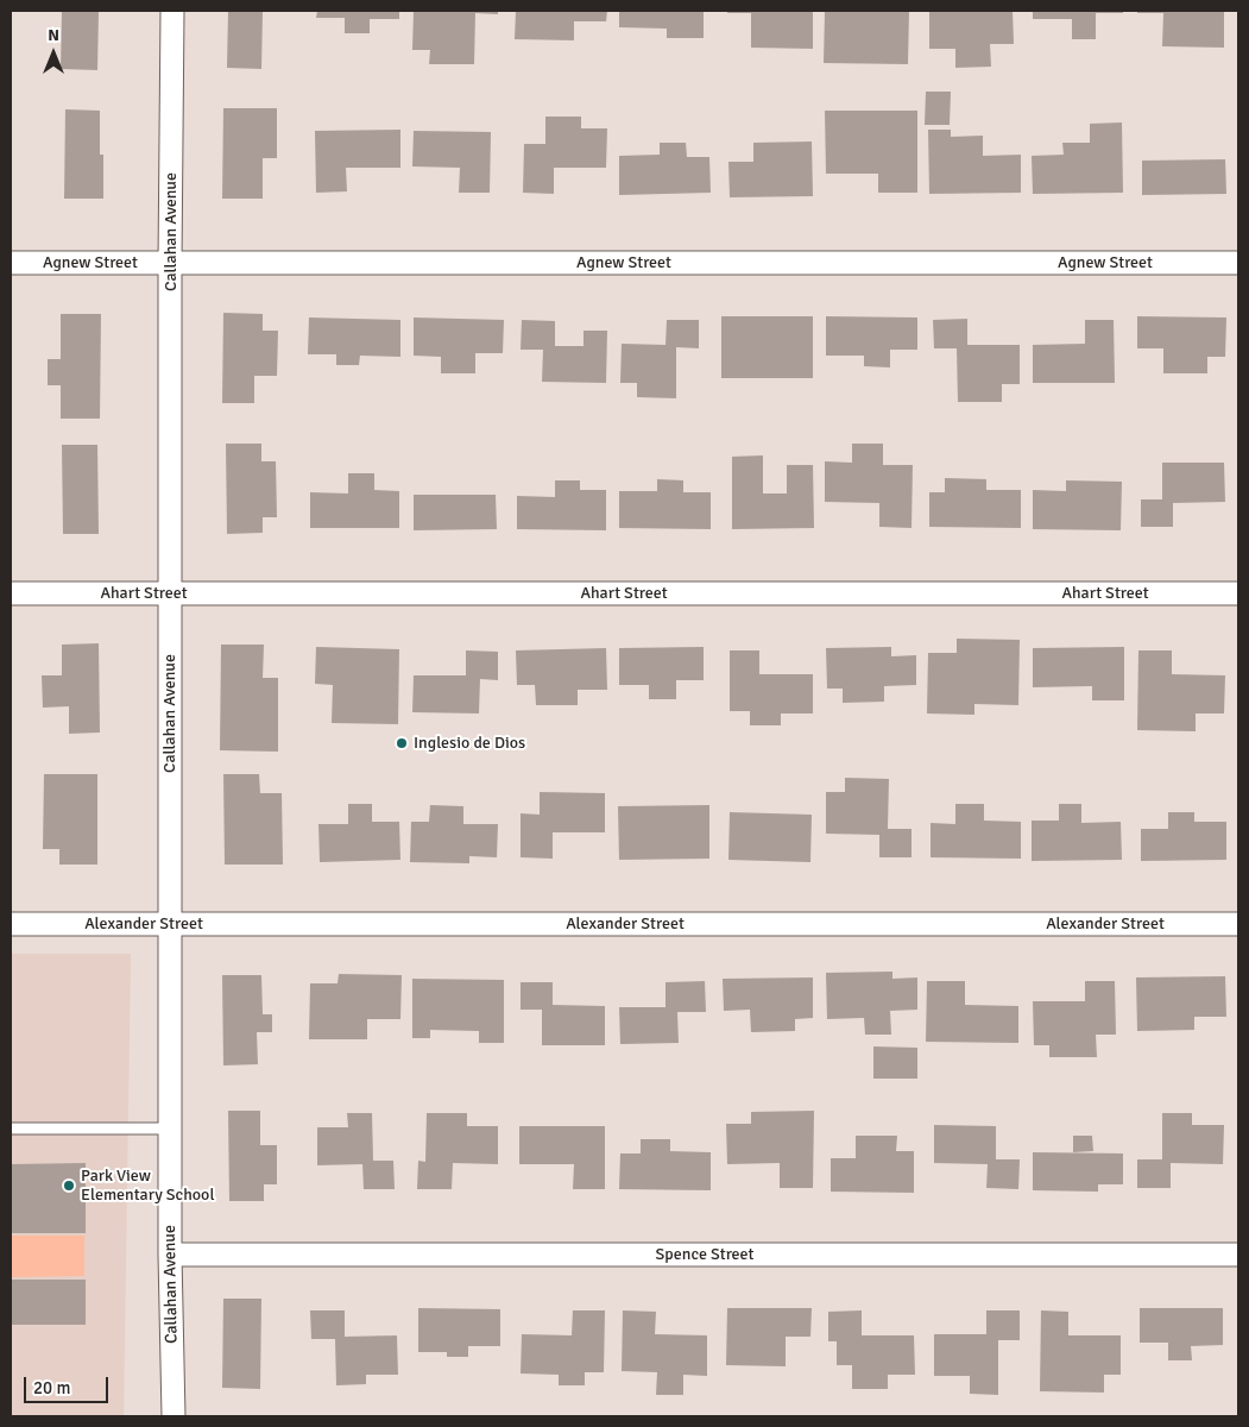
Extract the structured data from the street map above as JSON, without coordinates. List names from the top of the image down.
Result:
{
  "streets": {
    "street": [
      "Callahan Avenue",
      "Agnew Street",
      "Ahart Street",
      "Alexander Street",
      "Spence Street"
    ]
  },
  "crossings": [
    ["Callahan Avenue", "Agnew Street"],
    ["Callahan Avenue", "Ahart Street"],
    ["Callahan Avenue", "Alexander Street"],
    ["Callahan Avenue", "Spence Street"]
  ],
  "places": ["Inglesio de Dios", "Park View Elementary School"],
  "scale_bar": "20 m",
  "north": "top"
}
